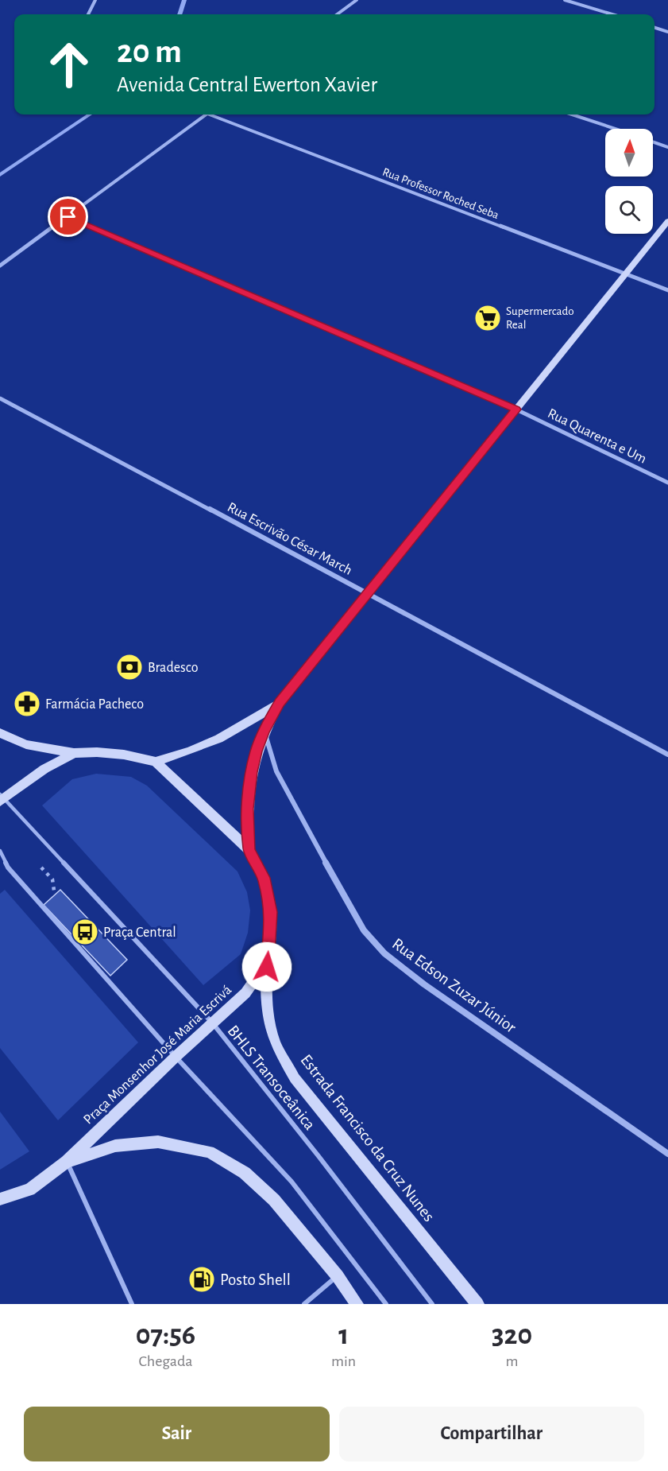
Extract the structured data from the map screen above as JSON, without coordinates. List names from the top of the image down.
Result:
{
  "streets": {
    "main road": ["Praça Monsenhor José Maria Escrivá", "Estrada Francisco da Cruz Nunes"],
    "street": [
      "Rua Professor Roched Seba",
      "Rua Quarenta e Um",
      "Rua Escrivão César March",
      "Rua Edson Zuzar Júnior"
    ],
    "lane": ["BHLS Transoceânica"]
  },
  "crossings": [
    ["Praça Monsenhor José Maria Escrivá", "BHLS Transoceânica"],
    ["Praça Monsenhor José Maria Escrivá", "Estrada Francisco da Cruz Nunes"]
  ],
  "places": {
    "supermarket": ["Supermercado Real"],
    "bank": ["Bradesco"],
    "pharmacy": ["Farmácia Pacheco"],
    "bus stop": ["Praça Central"],
    "fuel station": ["Posto Shell"]
  },
  "north": "top",
  "page": {
    "turn": ["20 m", "Avenida Central Ewerton Xavier"],
    "eta": [
      "07:56",
      "Chegada",
      "1",
      "min",
      "320",
      "m"
    ],
    "buttons": ["Sair", "Compartilhar"]
  }
}
